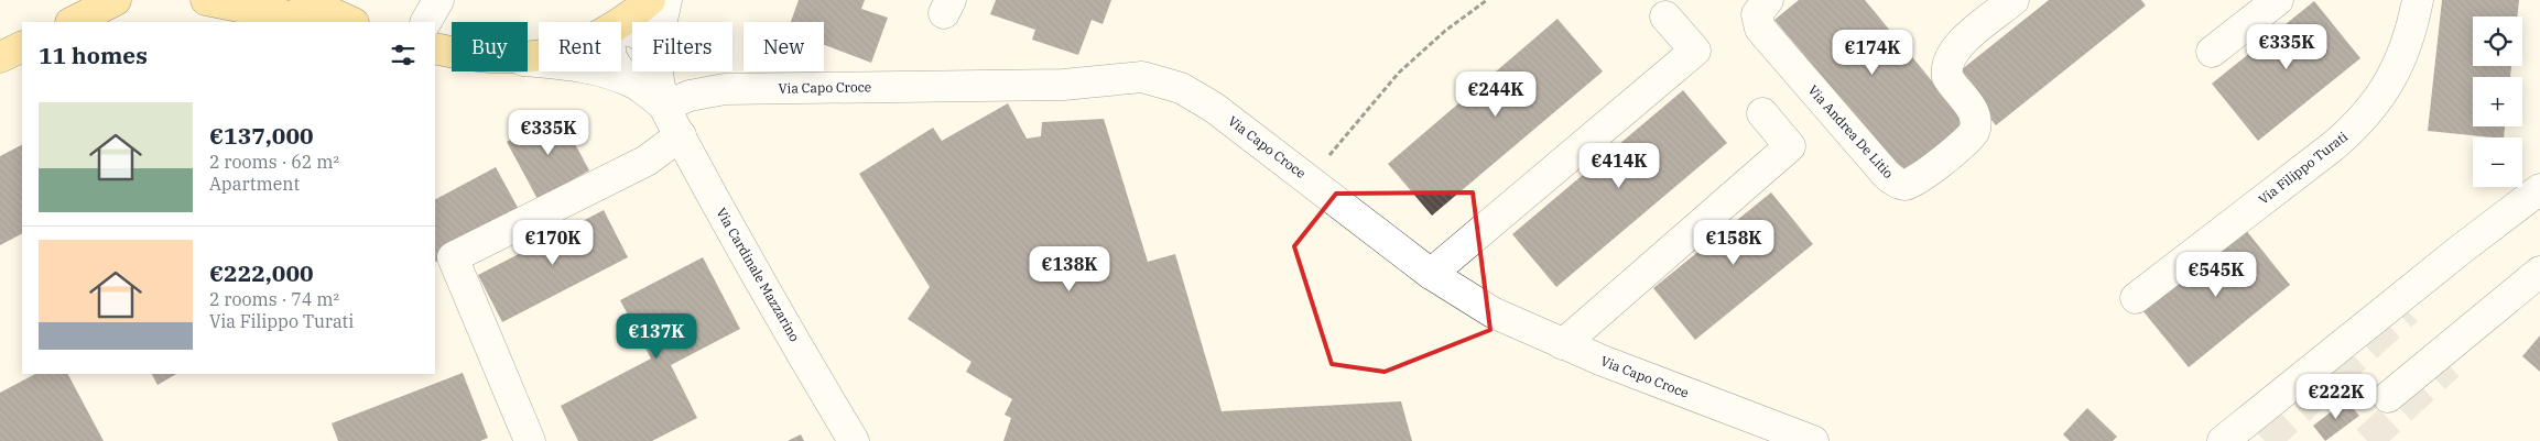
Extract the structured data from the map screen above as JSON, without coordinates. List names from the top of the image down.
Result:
{
  "streets": {
    "street": [
      "Via Capo Croce",
      "Via Andrea De Litio",
      "Via Filippo Turati",
      "Via Cardinale Mazzarino"
    ]
  },
  "crossings": [
    ["Via Capo Croce", "Via Cardinale Mazzarino"]
  ],
  "page": {
    "map_buttons": ["+", "−"],
    "chip": [
      "Buy",
      "Rent",
      "Filters",
      "New"
    ],
    "heading": "11 homes",
    "price": [
      "€335K",
      "€174K",
      "€244K",
      "€335K",
      "€414K",
      "€170K",
      "€158K",
      "€138K",
      "€545K",
      "€137K",
      "€222K"
    ],
    "list": [
      {
        "name": "€137,000",
        "note": "2 rooms · 62 m² · Apartment"
      },
      {
        "name": "€222,000",
        "note": "2 rooms · 74 m² · Via Filippo Turati"
      }
    ]
  }
}
